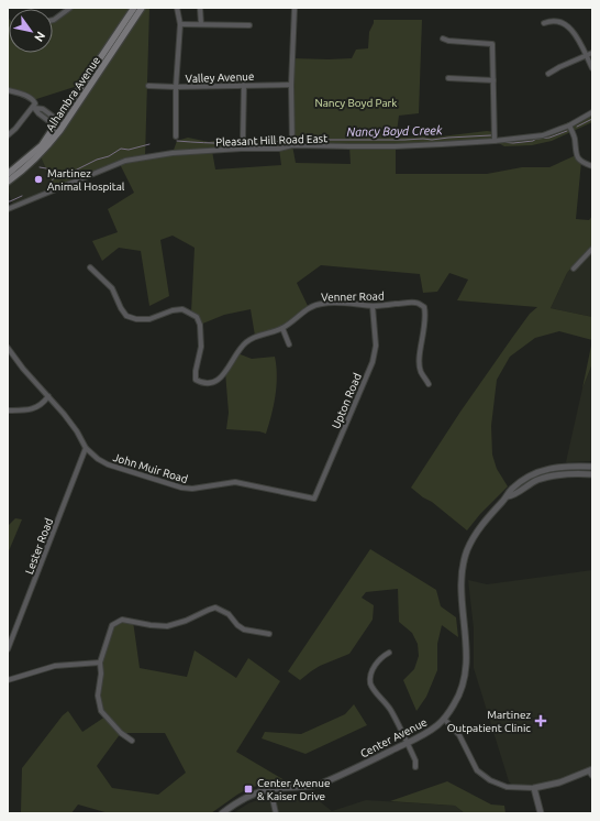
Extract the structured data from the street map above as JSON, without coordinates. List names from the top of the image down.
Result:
{
  "streets": {
    "main road": ["Alhambra Avenue"],
    "street": [
      "Valley Avenue",
      "Pleasant Hill Road East",
      "Venner Road",
      "Upton Road",
      "John Muir Road",
      "Lester Road",
      "Center Avenue"
    ]
  },
  "crossings": [
    ["Venner Road", "Upton Road"],
    ["Upton Road", "John Muir Road"],
    ["John Muir Road", "Lester Road"]
  ],
  "water": ["Nancy Boyd Creek"],
  "parks": ["Nancy Boyd Park"],
  "places": {
    "other": ["Martinez Animal Hospital"],
    "health": ["Martinez Outpatient Clinic"],
    "transit": ["Center Avenue & Kaiser Drive"]
  },
  "north": "bottom right"
}
